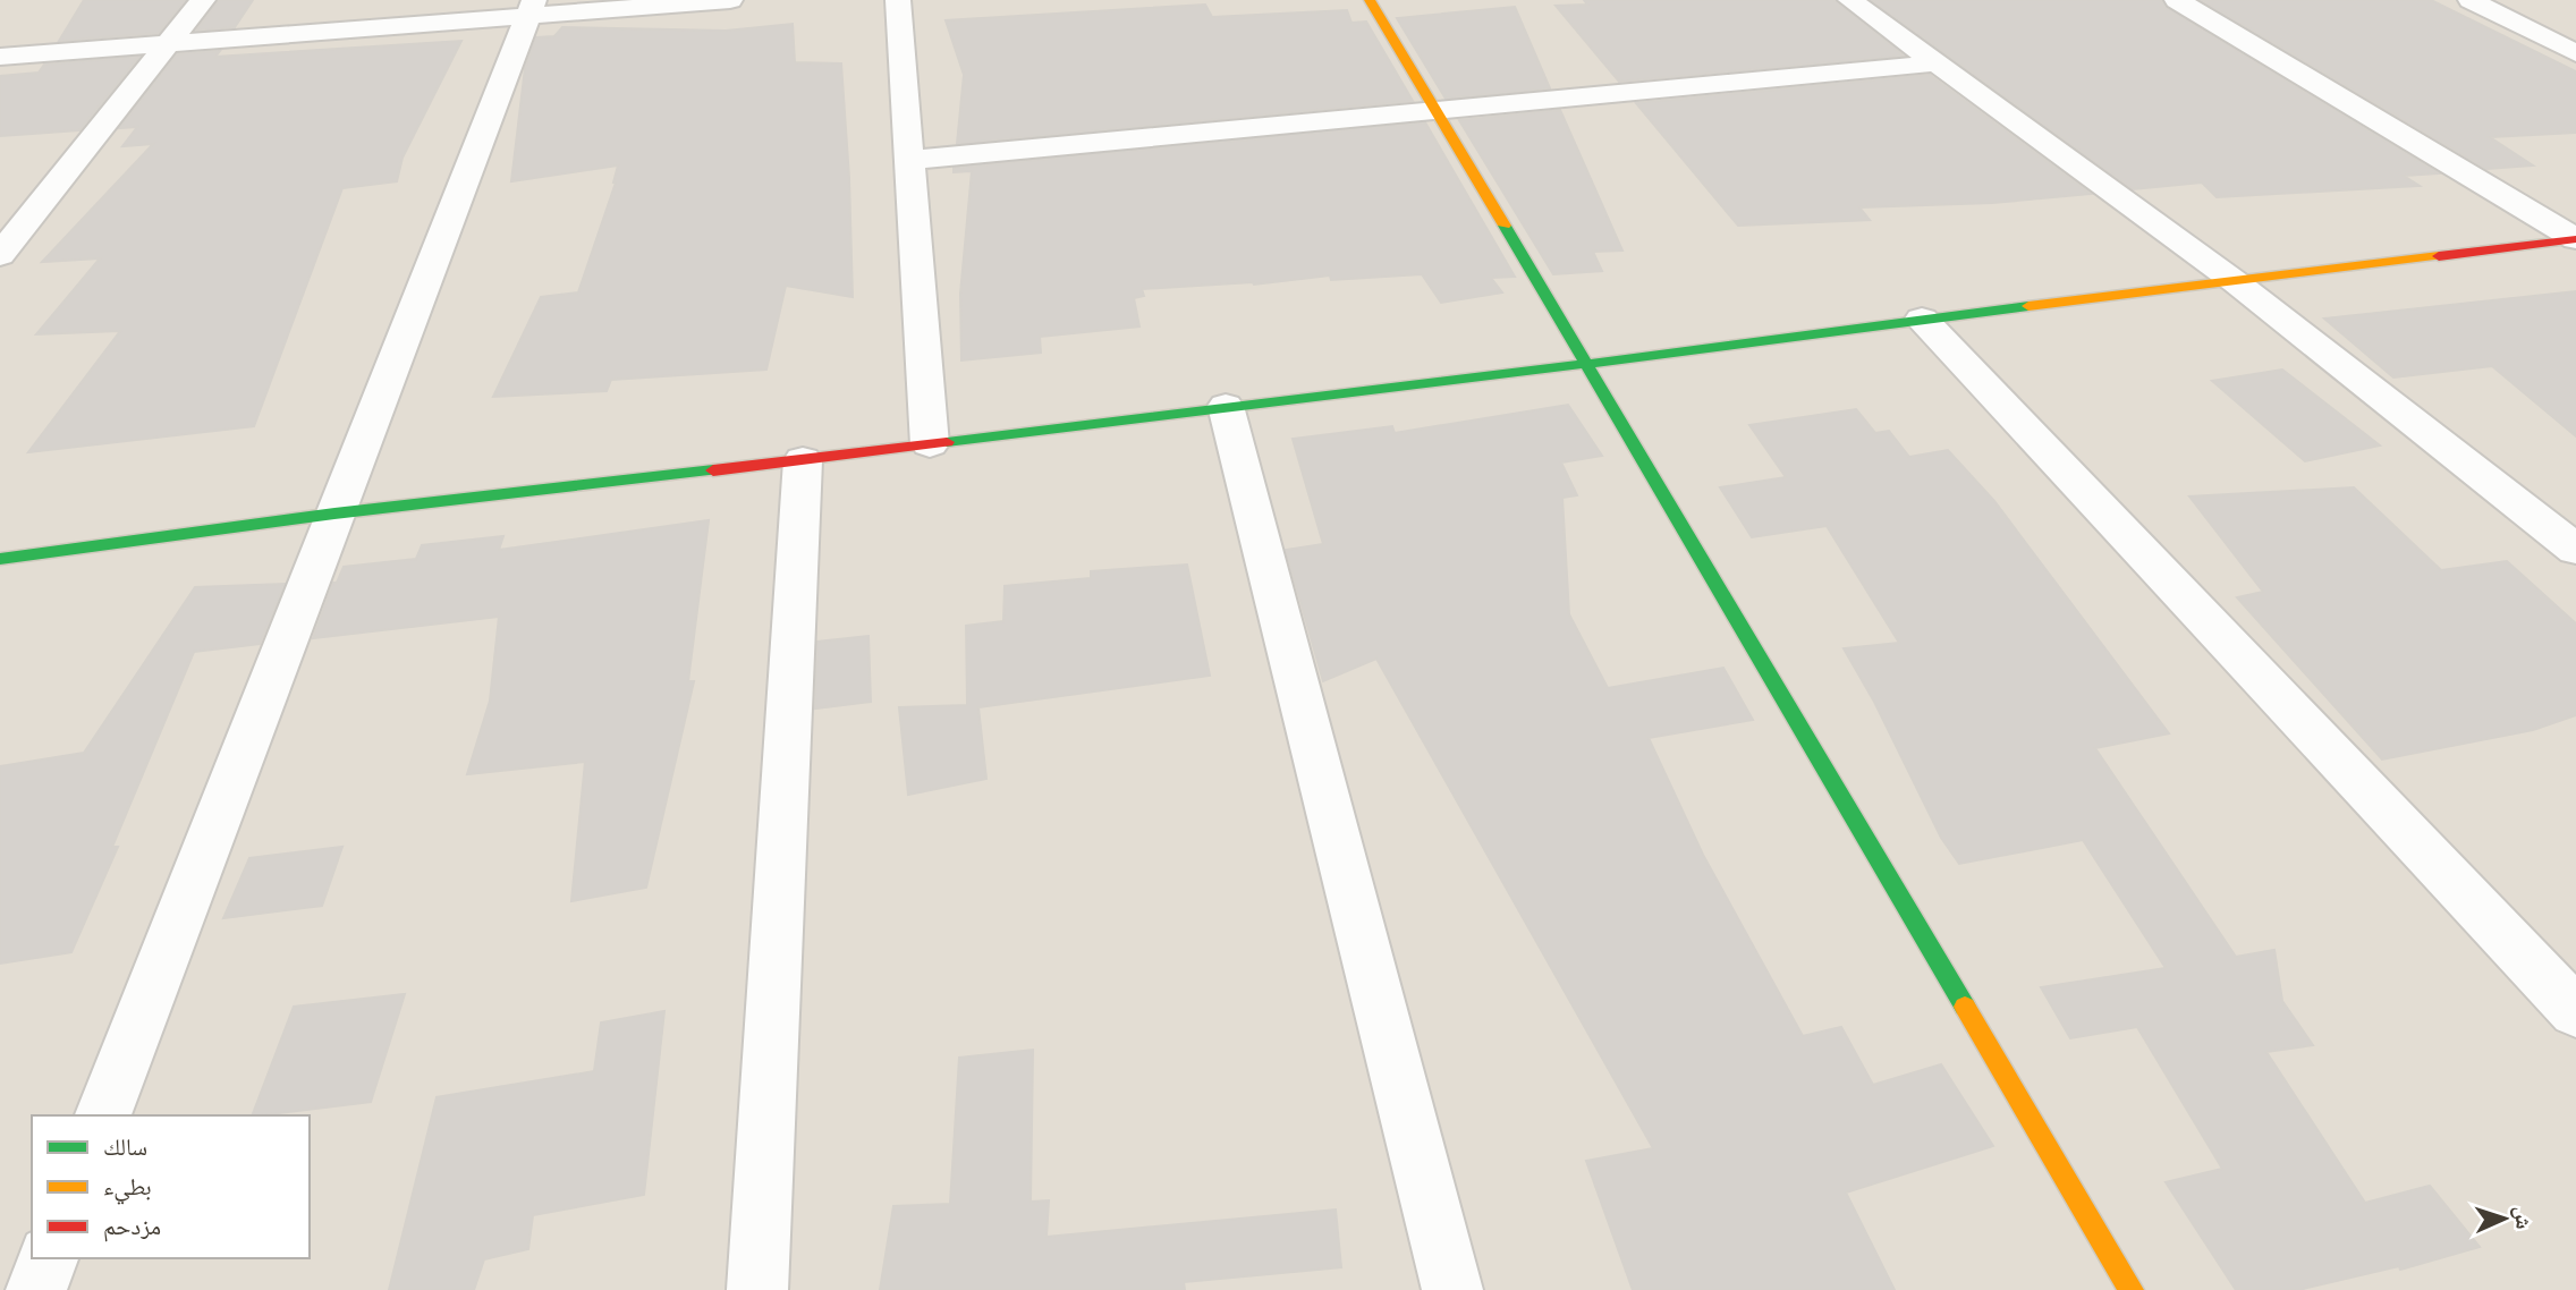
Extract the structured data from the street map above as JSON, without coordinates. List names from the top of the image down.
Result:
{
  "legend": ["سالك", "بطيء", "مزدحم"],
  "north": "right"
}
